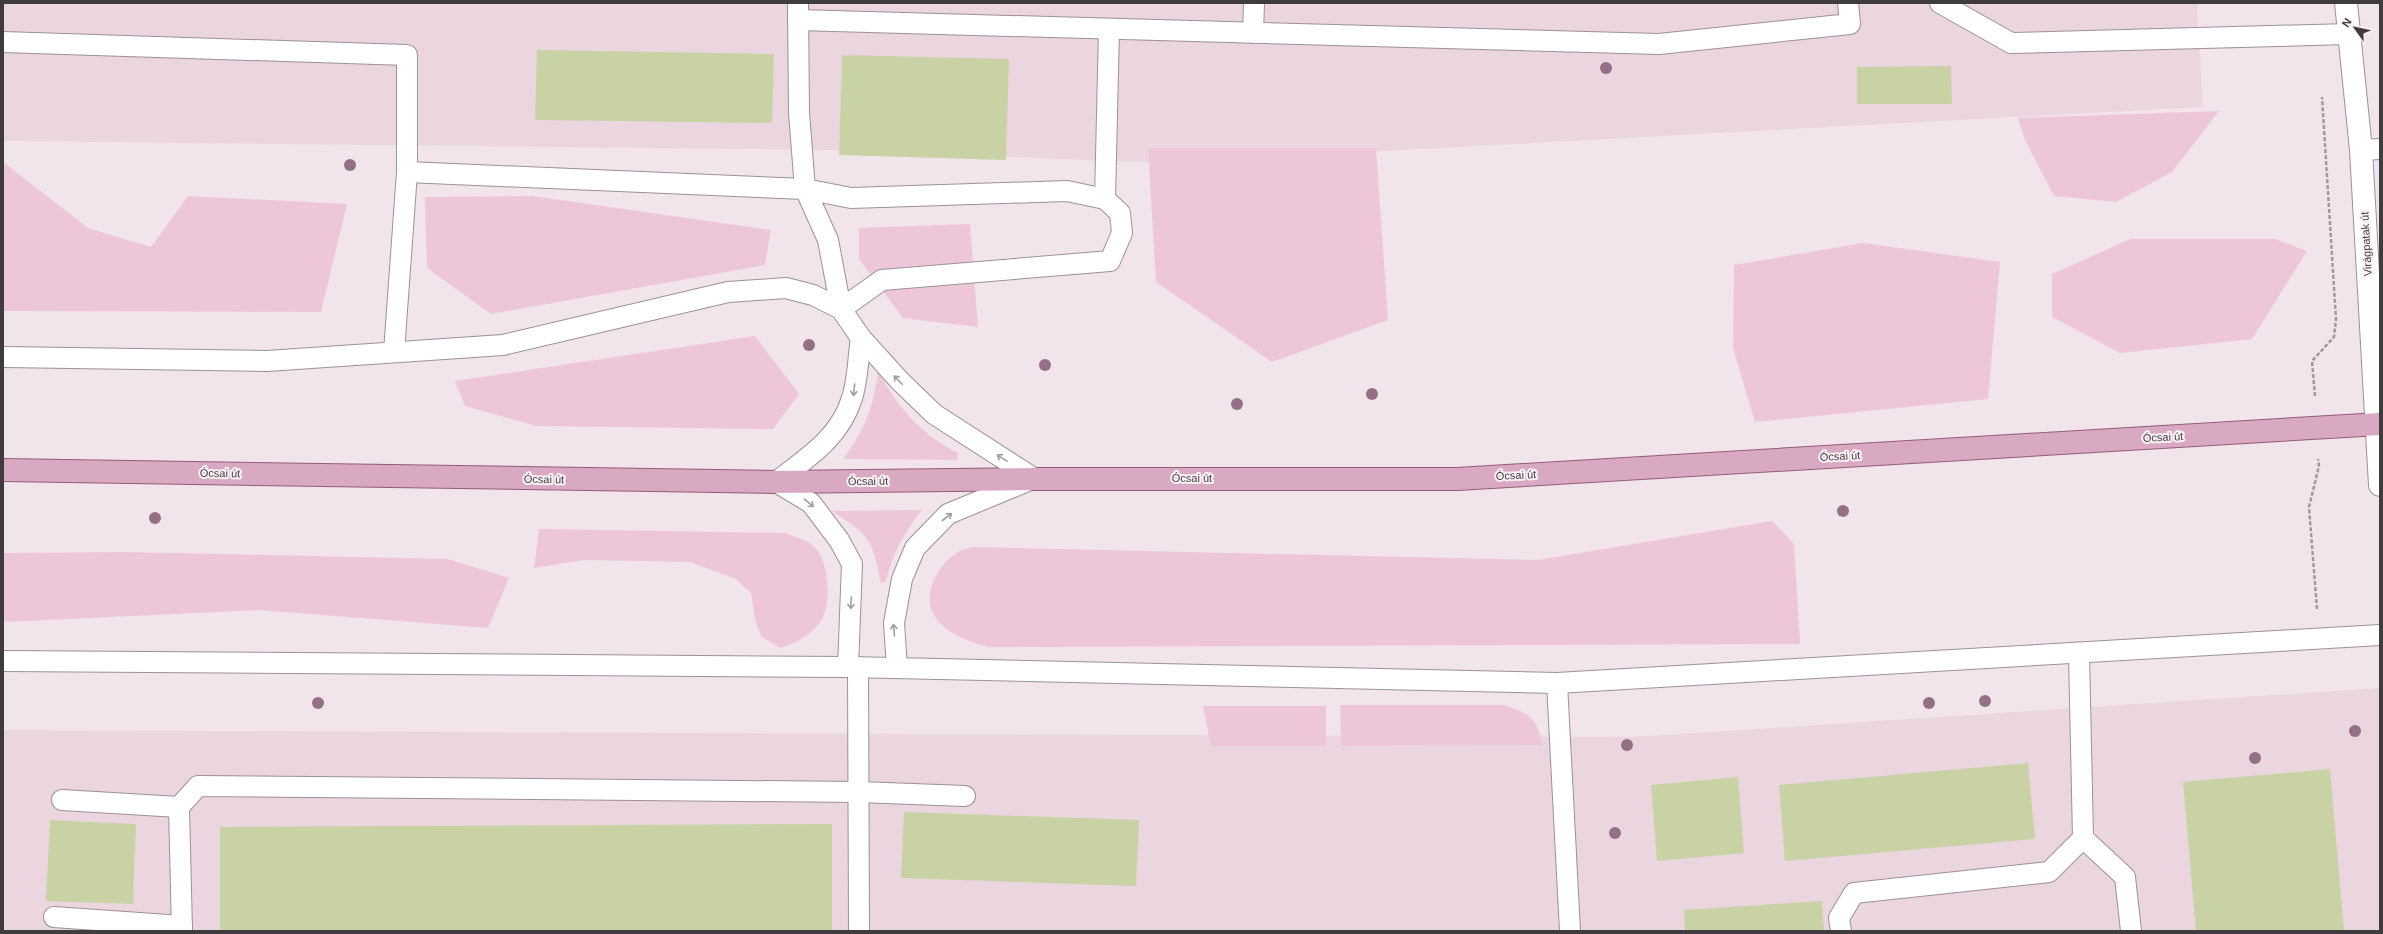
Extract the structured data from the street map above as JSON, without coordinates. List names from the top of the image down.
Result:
{
  "streets": {
    "main road": ["Ócsai út"],
    "street": ["Virágpatak út"]
  },
  "crossings": [
    ["Virágpatak út", "Ócsai út"]
  ],
  "north": "top left"
}
